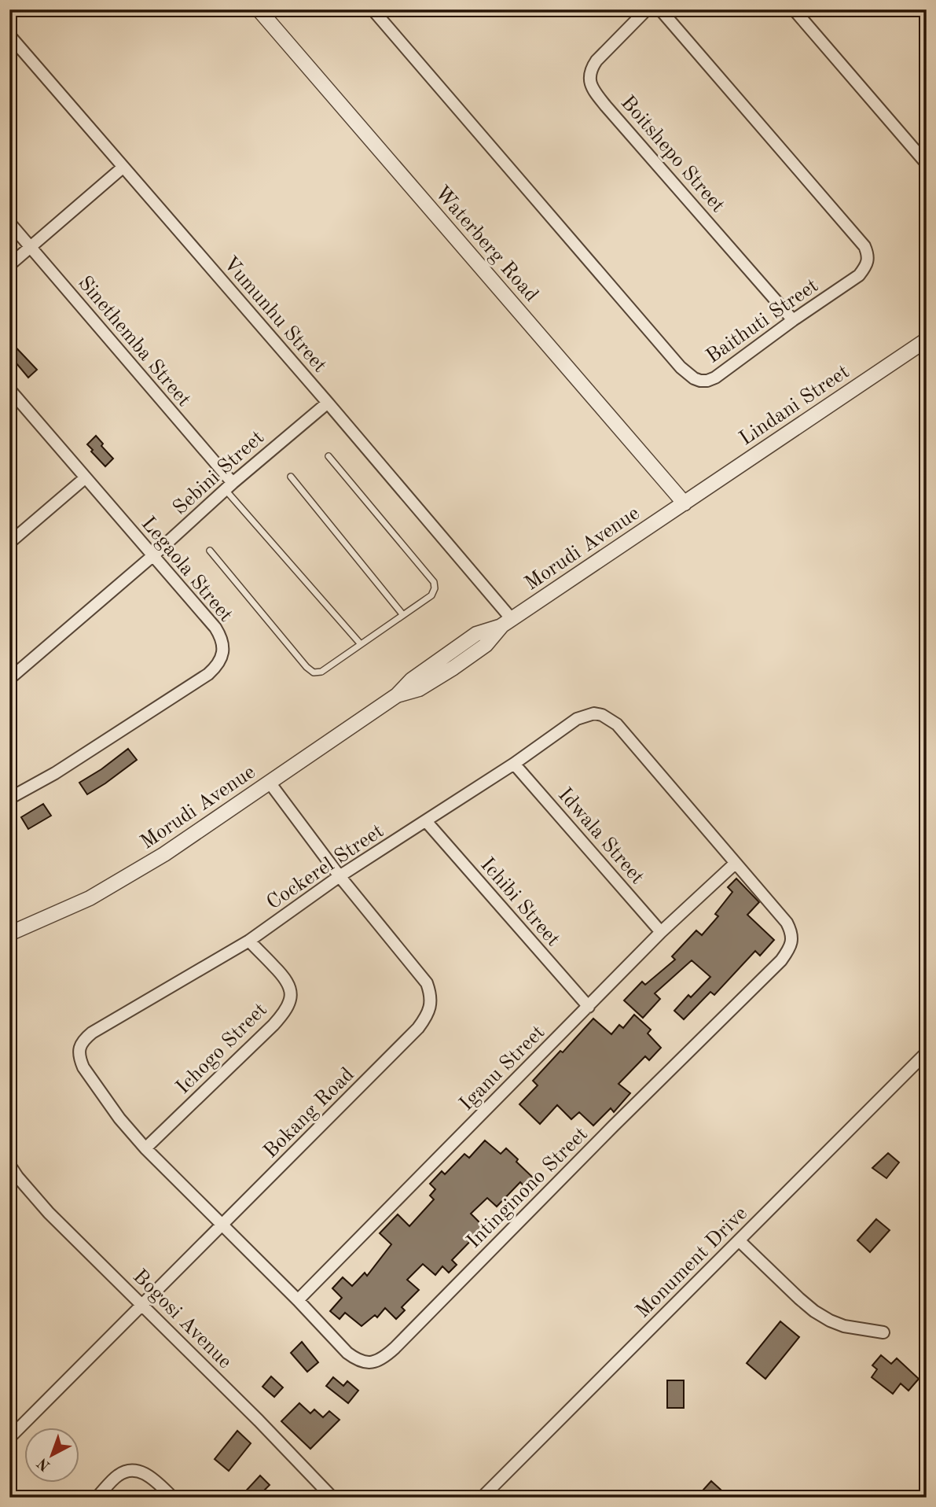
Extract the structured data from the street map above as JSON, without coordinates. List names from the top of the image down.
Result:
{
  "streets": {
    "street": [
      "Boitshepo Street",
      "Waterberg Road",
      "Vumunhu Street",
      "Baithuti Street",
      "Sinethemba Street",
      "Lindani Street",
      "Sebini Street",
      "Morudi Avenue",
      "Legaola Street",
      "Idwala Street",
      "Cockerel Street",
      "Ichibi Street",
      "Ichogo Street",
      "Iganu Street",
      "Bokang Road",
      "Intinginono Street",
      "Monument Drive",
      "Bogosi Avenue"
    ]
  },
  "crossings": [
    ["Boitshepo Street", "Baithuti Street"],
    ["Waterberg Road", "Lindani Street"],
    ["Waterberg Road", "Morudi Avenue"],
    ["Vumunhu Street", "Sebini Street"],
    ["Vumunhu Street", "Morudi Avenue"],
    ["Sinethemba Street", "Sebini Street"],
    ["Lindani Street", "Morudi Avenue"],
    ["Sebini Street", "Legaola Street"],
    ["Morudi Avenue", "Bokang Road"],
    ["Idwala Street", "Cockerel Street"],
    ["Idwala Street", "Iganu Street"],
    ["Cockerel Street", "Ichibi Street"],
    ["Cockerel Street", "Ichogo Street"],
    ["Cockerel Street", "Bokang Road"],
    ["Cockerel Street", "Intinginono Street"],
    ["Ichibi Street", "Iganu Street"],
    ["Ichogo Street", "Intinginono Street"],
    ["Iganu Street", "Intinginono Street"],
    ["Bokang Road", "Intinginono Street"],
    ["Bokang Road", "Bogosi Avenue"]
  ],
  "north": "bottom left"
}
